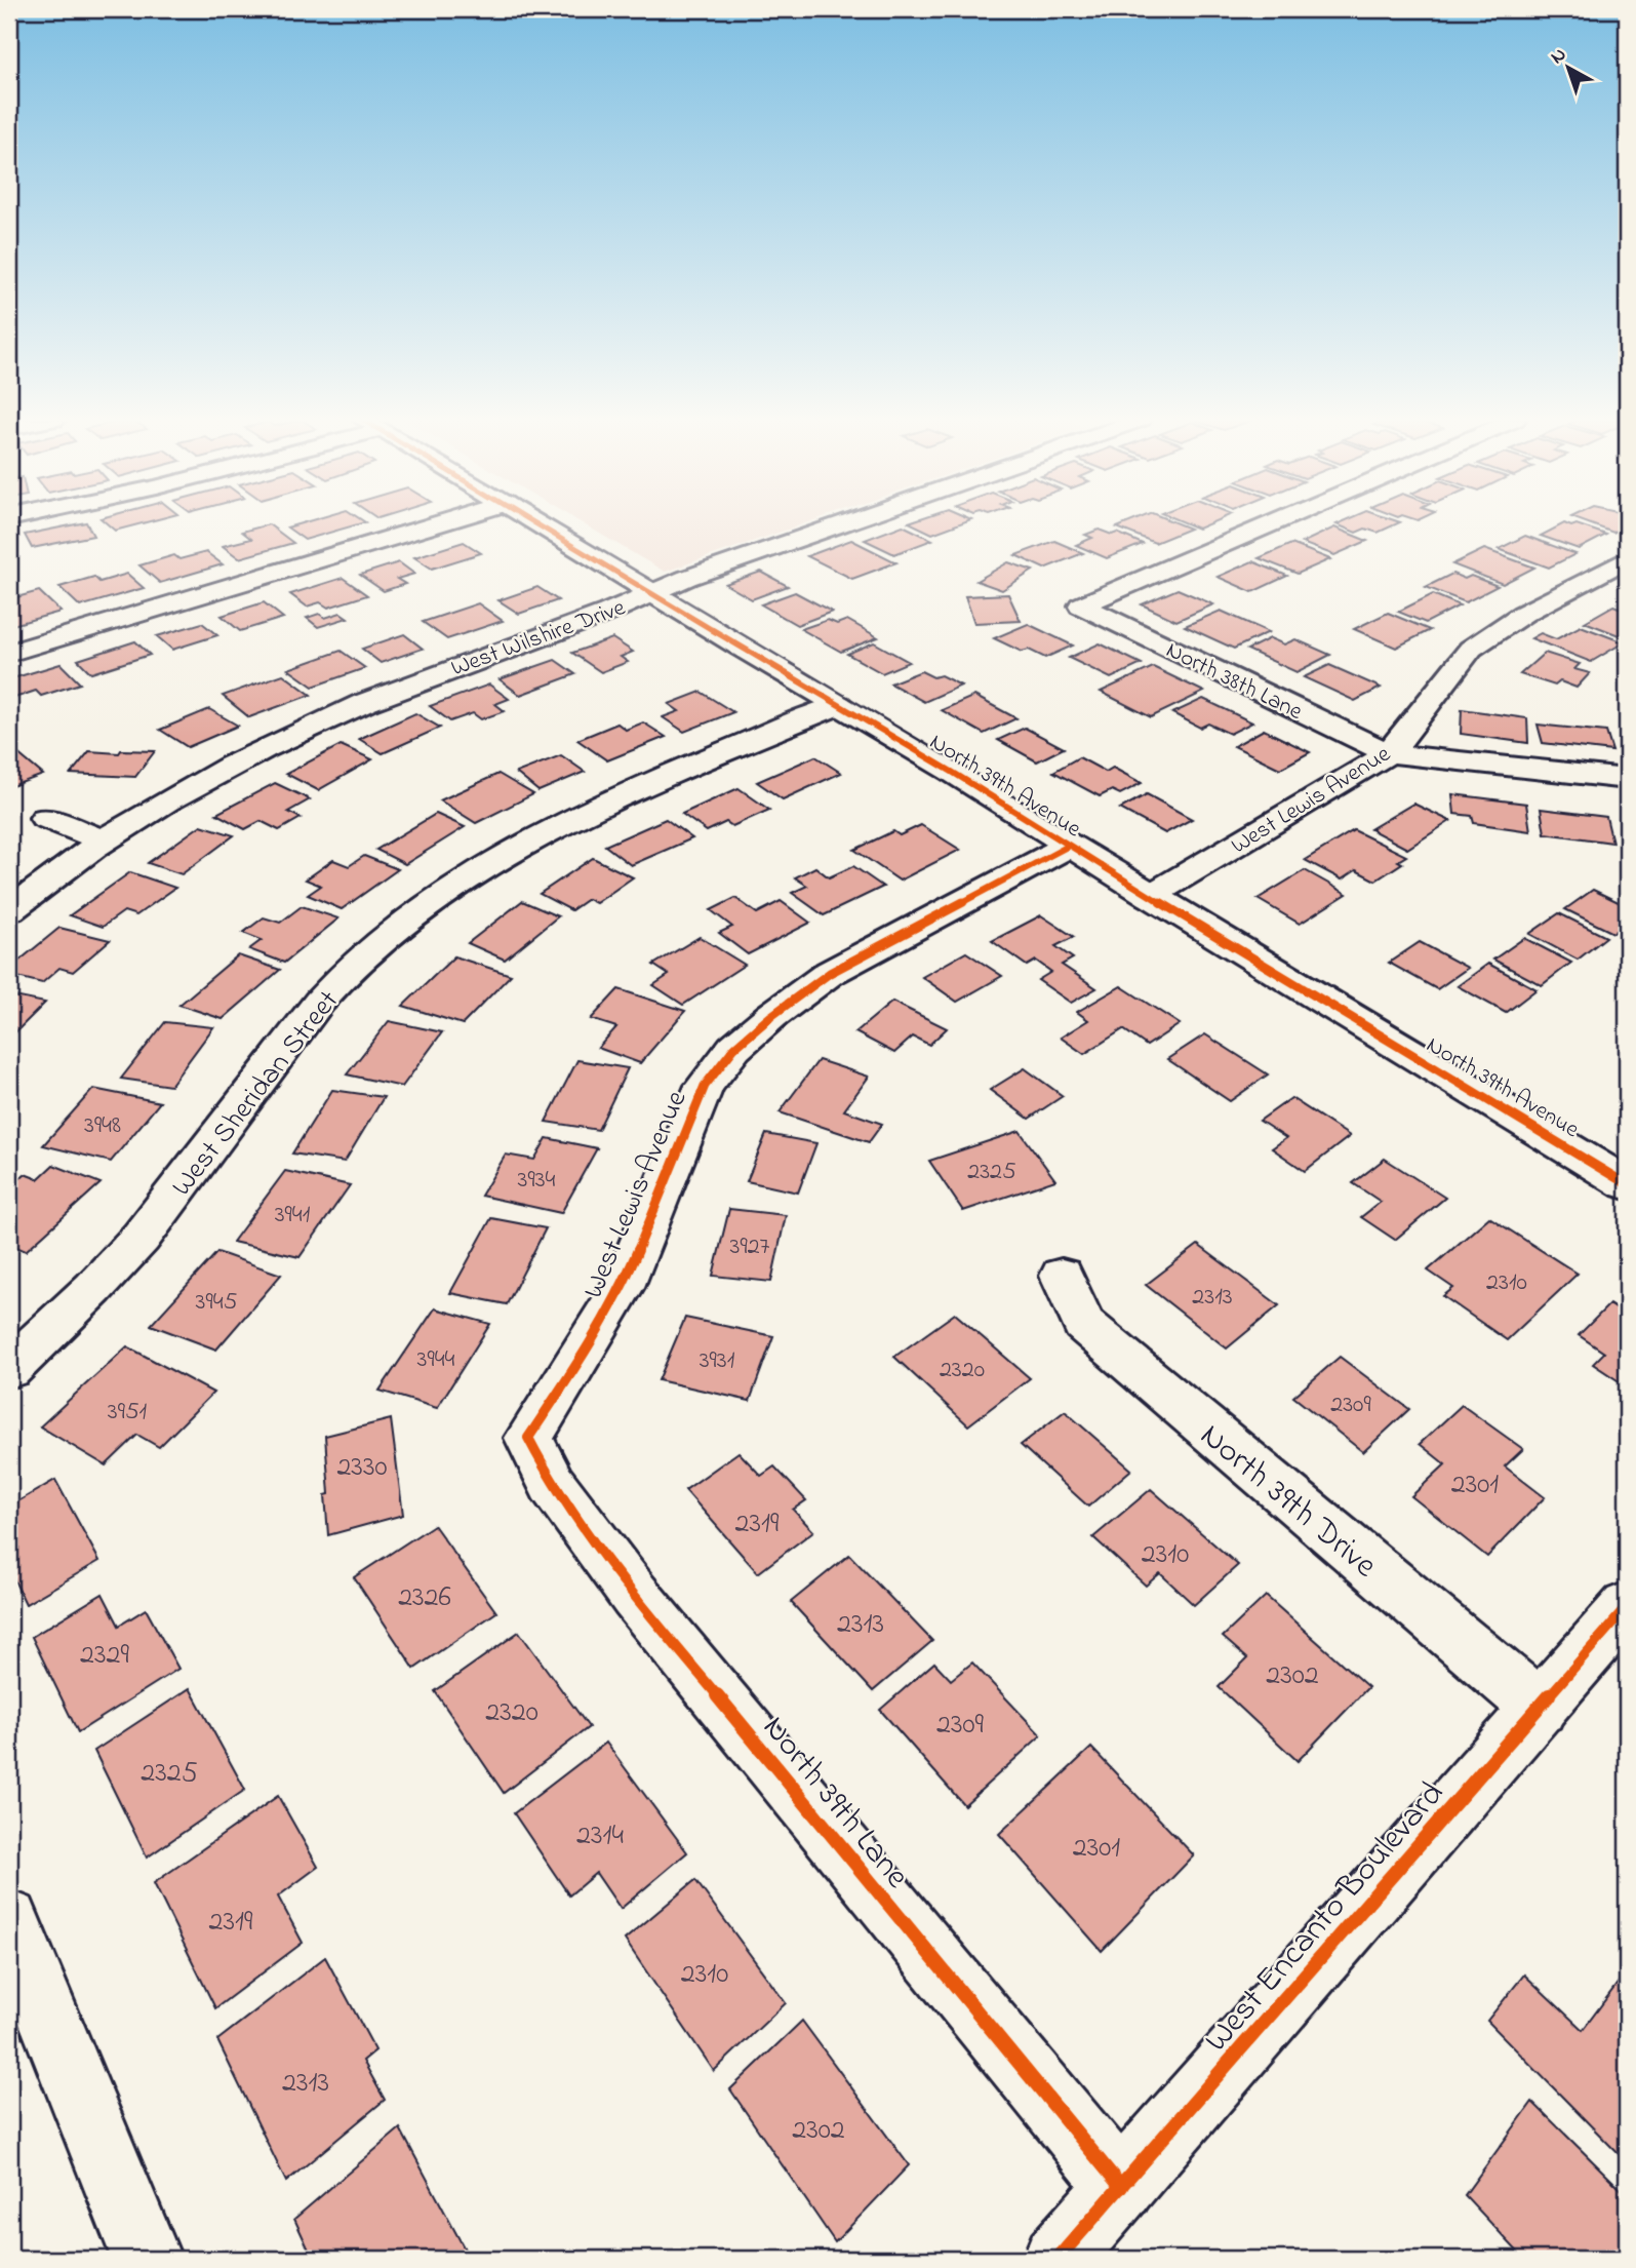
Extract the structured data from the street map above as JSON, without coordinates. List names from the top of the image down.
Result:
{
  "streets": {
    "street": [
      "West Wilshire Drive",
      "North 38th Lane",
      "North 39th Avenue",
      "West Lewis Avenue",
      "West Sheridan Street",
      "North 39th Drive",
      "North 39th Lane",
      "West Encanto Boulevard"
    ]
  },
  "crossings": [
    ["West Wilshire Drive", "North 39th Avenue"],
    ["North 38th Lane", "West Lewis Avenue"],
    ["North 39th Avenue", "West Lewis Avenue"],
    ["North 39th Avenue", "West Sheridan Street"],
    ["West Lewis Avenue", "North 39th Lane"],
    ["North 39th Drive", "West Encanto Boulevard"],
    ["North 39th Lane", "West Encanto Boulevard"]
  ],
  "house_numbers": [
    "3948",
    "2325",
    "3934",
    "3941",
    "3927",
    "2310",
    "2313",
    "3945",
    "3944",
    "3931",
    "2320",
    "2309",
    "3951",
    "2330",
    "2301",
    "2319",
    "2310",
    "2326",
    "2313",
    "2329",
    "2302",
    "2320",
    "2309",
    "2325",
    "2314",
    "2301",
    "2319",
    "2310",
    "2313",
    "2302"
  ],
  "north": "top left"
}
